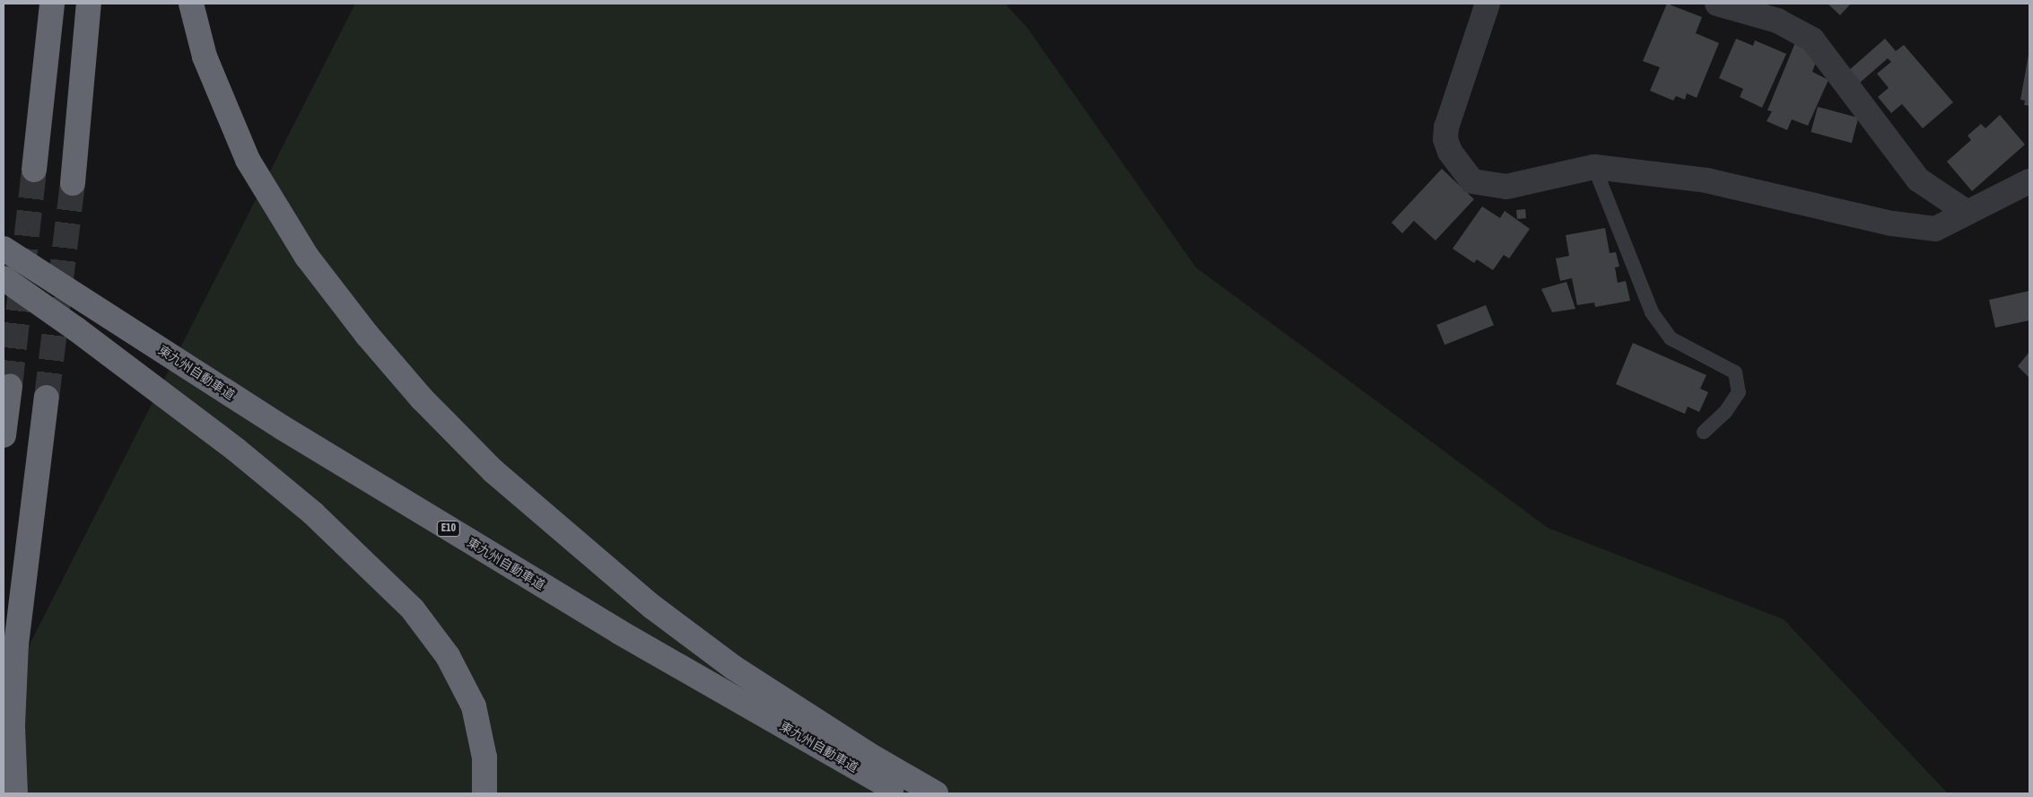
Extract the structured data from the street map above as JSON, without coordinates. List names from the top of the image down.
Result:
{
  "streets": {
    "highway": ["東九州自動車道", "E10"]
  }
}
